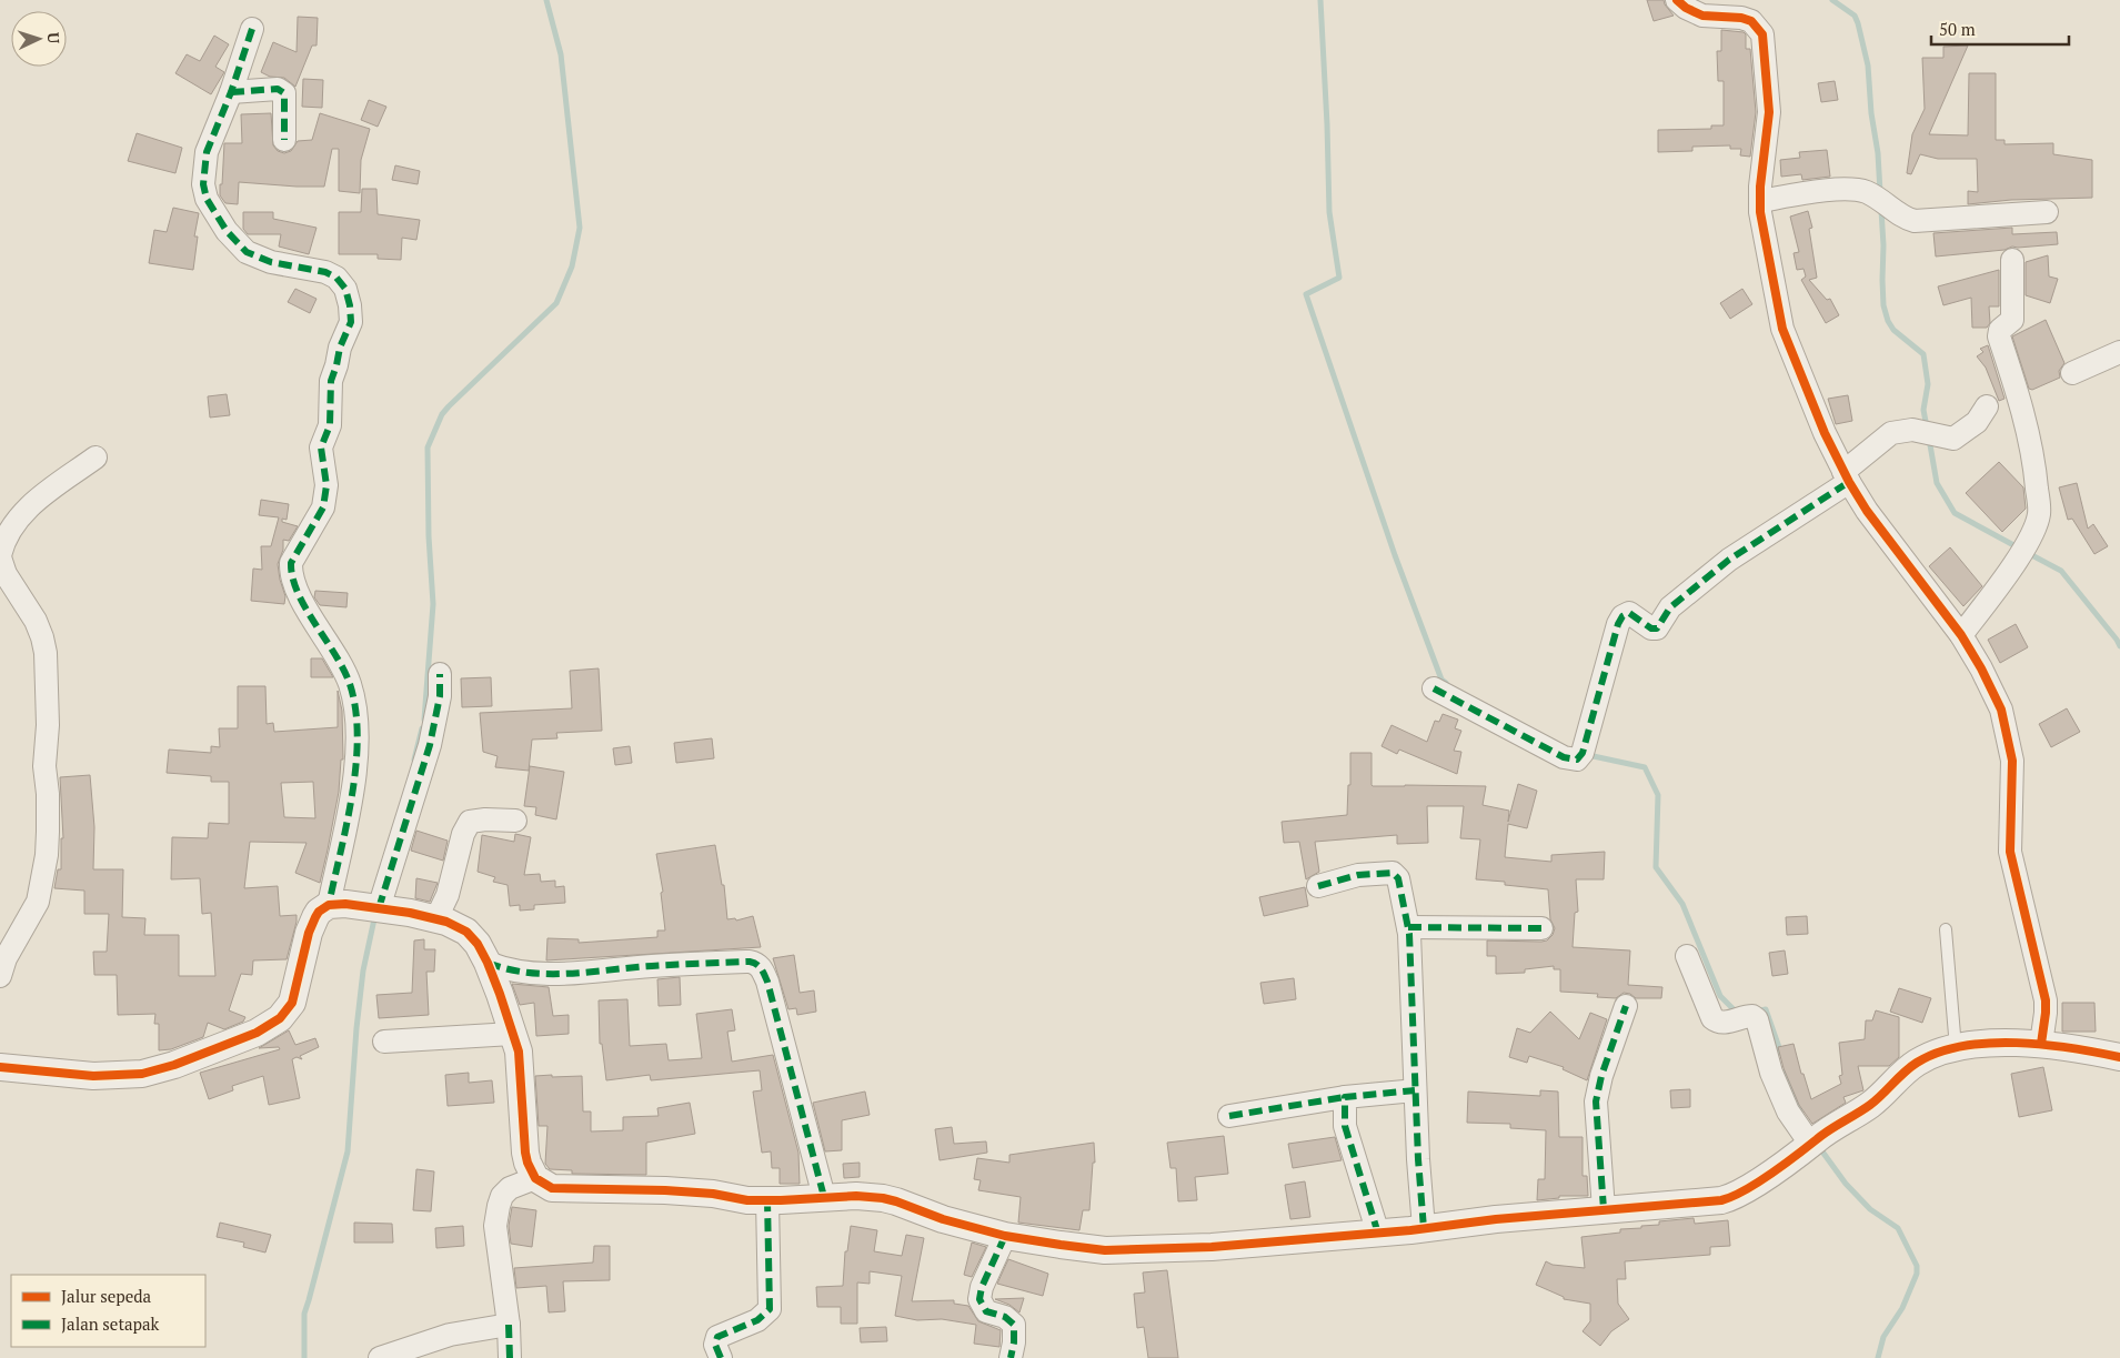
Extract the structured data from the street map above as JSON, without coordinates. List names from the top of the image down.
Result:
{
  "legend": ["Jalur sepeda", "Jalan setapak"],
  "scale_bar": "50 m",
  "north": "right"
}
